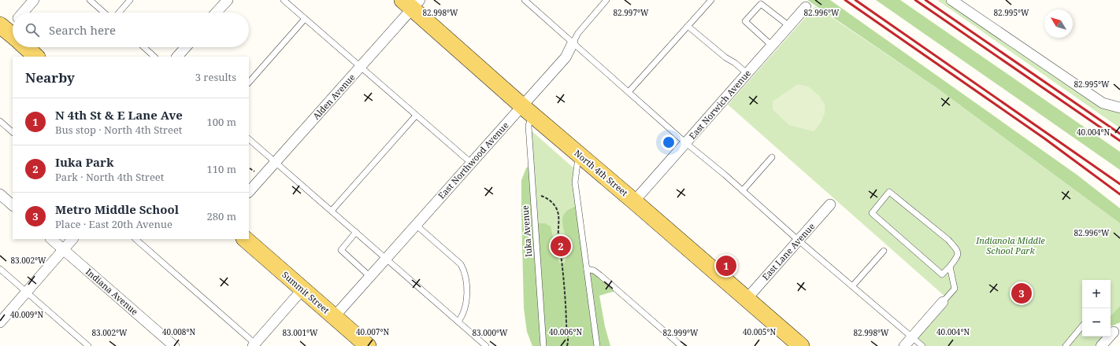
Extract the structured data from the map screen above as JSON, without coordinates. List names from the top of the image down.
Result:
{
  "streets": {
    "main road": ["North 4th Street", "Summit Street"],
    "street": [
      "Alden Avenue",
      "East Norwich Avenue",
      "East Northwood Avenue",
      "East Lane Avenue",
      "Indiana Avenue"
    ],
    "lane": ["Iuka Avenue"]
  },
  "crossings": [
    ["Alden Avenue", "North 4th Street"],
    ["East Norwich Avenue", "North 4th Street"],
    ["East Northwood Avenue", "North 4th Street"],
    ["East Northwood Avenue", "Iuka Avenue"],
    ["East Northwood Avenue", "Summit Street"],
    ["North 4th Street", "Iuka Avenue"],
    ["North 4th Street", "East Lane Avenue"]
  ],
  "parks": ["Indianola Middle School Park"],
  "north": "top left",
  "page": {
    "search": "Search here",
    "heading": ["Nearby", "3 results"],
    "list": [
      {
        "mark": "1",
        "name": "N 4th St & E Lane Ave",
        "note": "Bus stop · North 4th Street",
        "value": "100 m"
      },
      {
        "mark": "2",
        "name": "Iuka Park",
        "note": "Park · North 4th Street",
        "value": "110 m"
      },
      {
        "mark": "3",
        "name": "Metro Middle School",
        "note": "Place · East 20th Avenue",
        "value": "280 m"
      }
    ],
    "pins": ["2", "1", "3"],
    "map_buttons": ["+", "−"]
  },
  "coordinates": [
    "82.998°W",
    "82.997°W",
    "82.996°W",
    "82.995°W",
    "40.004°N",
    "83.002°W",
    "40.009°N",
    "40.008°N",
    "40.007°N",
    "40.006°N",
    "40.005°N",
    "83.001°W",
    "83.000°W",
    "82.999°W"
  ]
}
